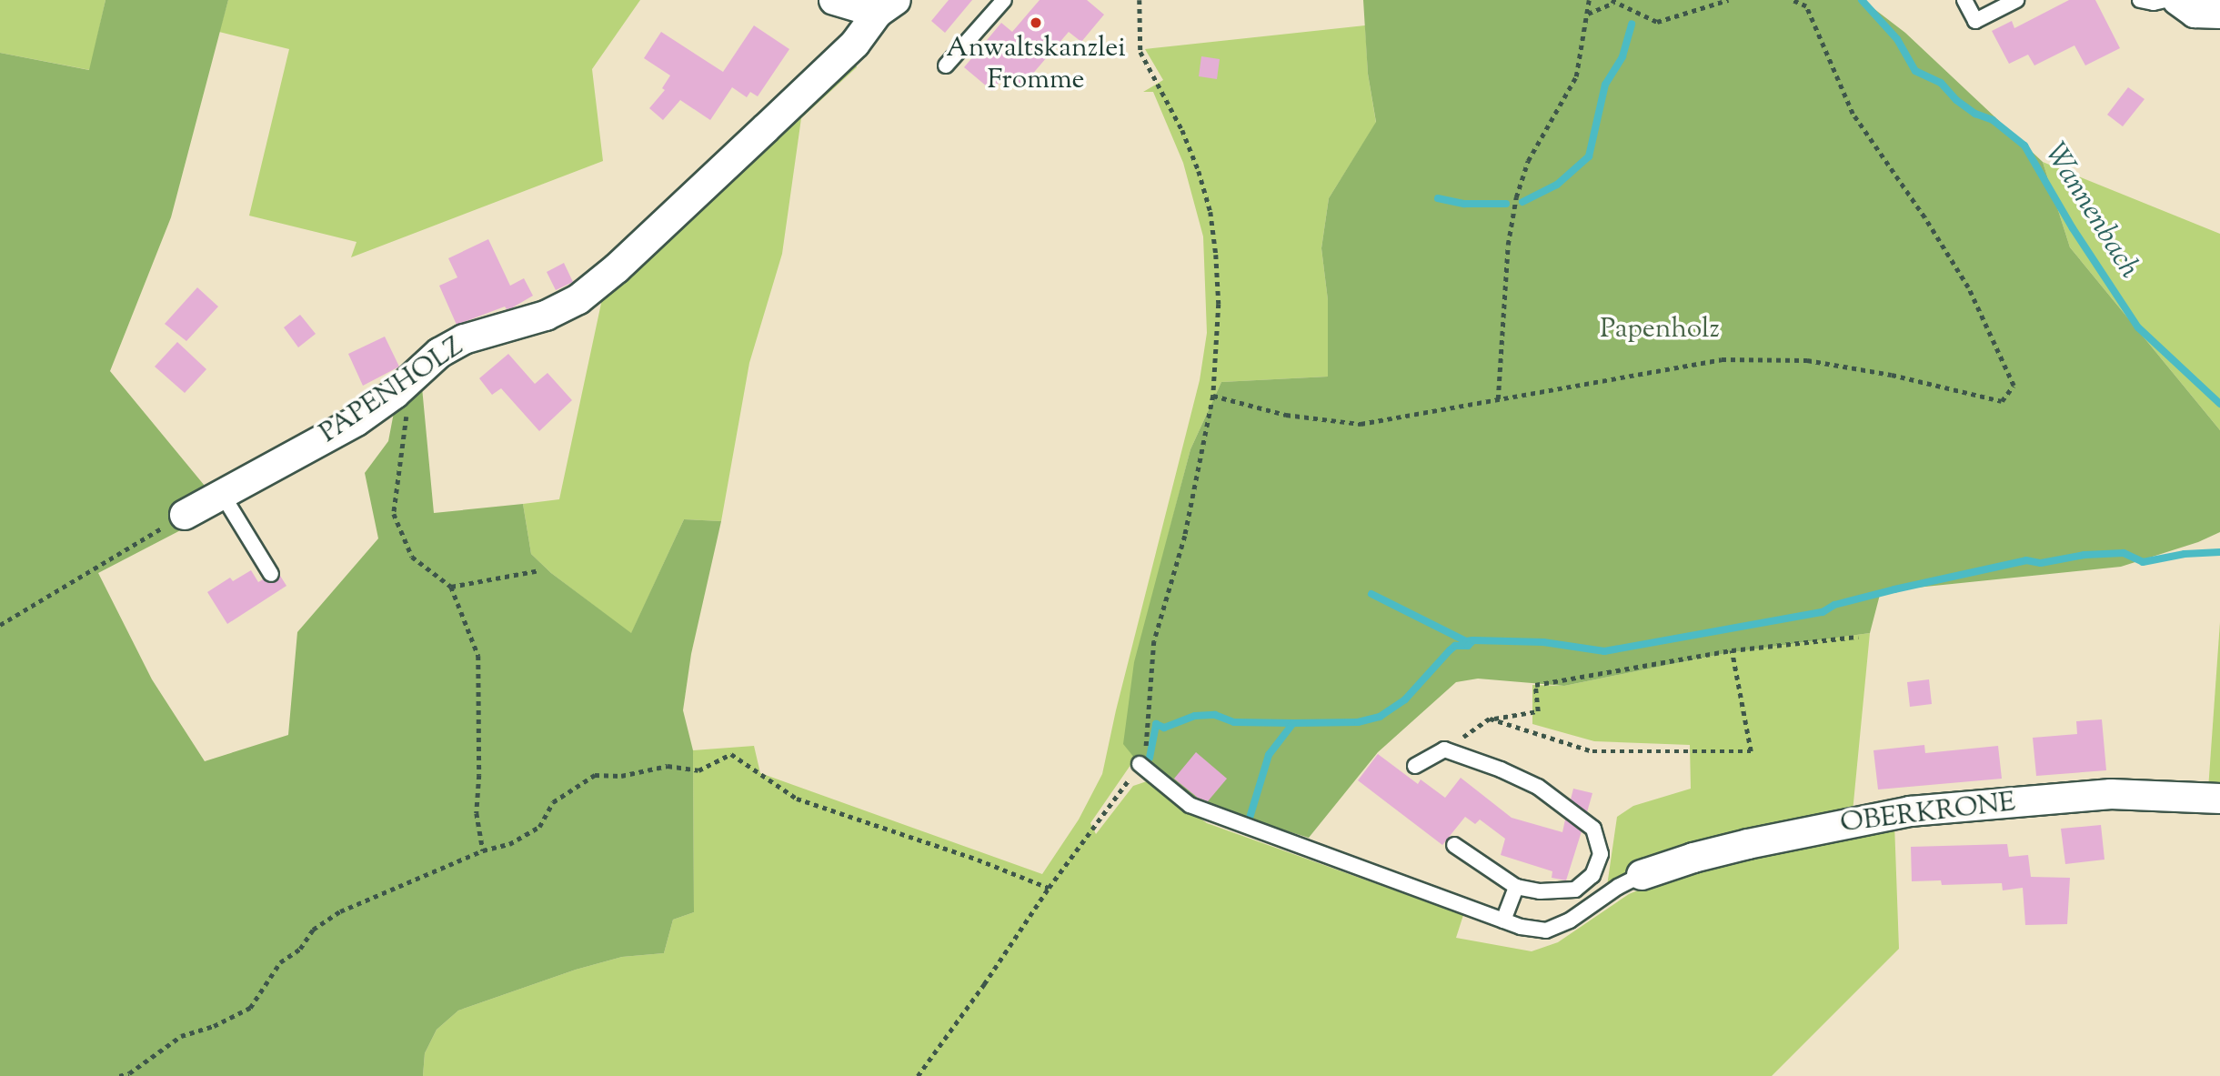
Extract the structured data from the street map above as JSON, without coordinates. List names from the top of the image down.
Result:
{
  "streets": {
    "street": ["PAPENHOLZ", "OBERKRONE"]
  },
  "water": ["Wannenbach"],
  "parks": ["Papenholz"],
  "places": ["Anwaltskanzlei Fromme"]
}
